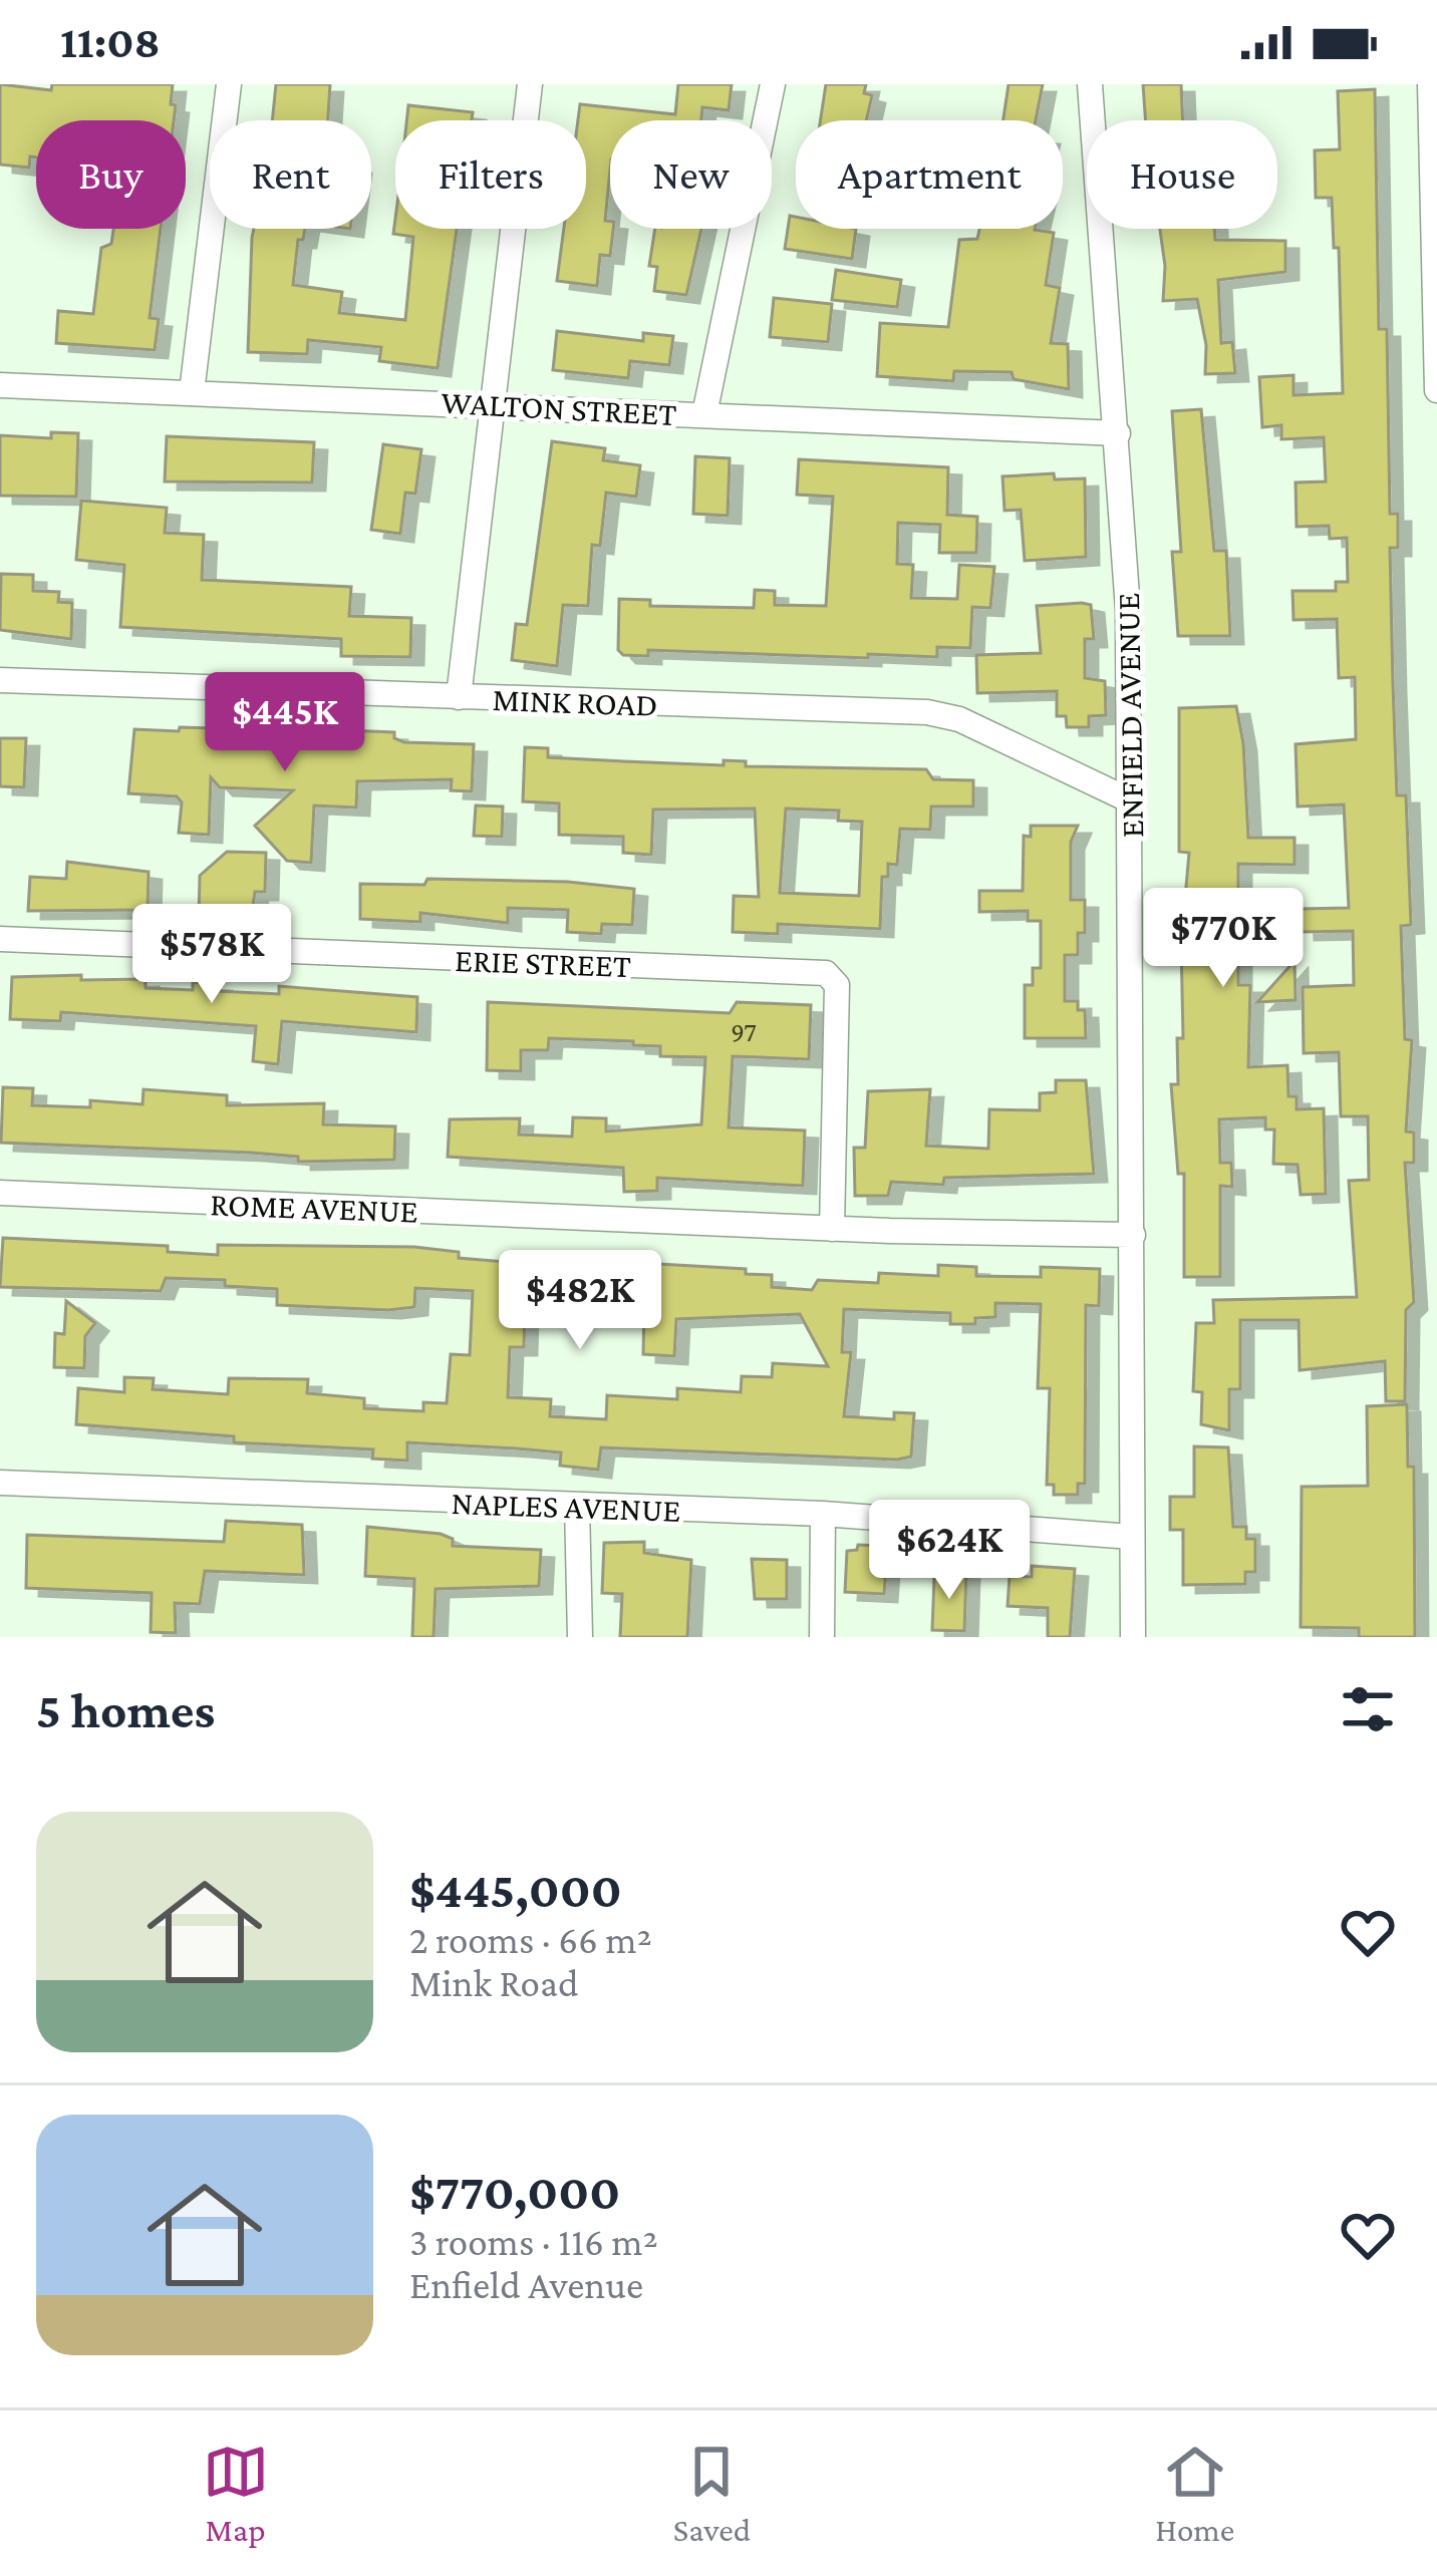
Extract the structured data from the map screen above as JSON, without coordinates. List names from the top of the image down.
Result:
{
  "streets": {
    "street": [
      "WALTON STREET",
      "MINK ROAD",
      "ENFIELD AVENUE",
      "ERIE STREET",
      "ROME AVENUE",
      "NAPLES AVENUE"
    ]
  },
  "crossings": [
    ["WALTON STREET", "ENFIELD AVENUE"],
    ["MINK ROAD", "ENFIELD AVENUE"],
    ["ENFIELD AVENUE", "ROME AVENUE"],
    ["ENFIELD AVENUE", "NAPLES AVENUE"],
    ["ERIE STREET", "ROME AVENUE"]
  ],
  "house_numbers": ["97"],
  "page": {
    "status": "11:08",
    "chip": [
      "Buy",
      "Rent",
      "Filters",
      "New",
      "Apartment",
      "House"
    ],
    "price": [
      "$445K",
      "$770K",
      "$578K",
      "$482K",
      "$624K"
    ],
    "heading": "5 homes",
    "list": [
      {
        "name": "$445,000",
        "note": "2 rooms · 66 m² · Mink Road"
      },
      {
        "name": "$770,000",
        "note": "3 rooms · 116 m² · Enfield Avenue"
      }
    ],
    "tabs": ["Map", "Saved", "Home"]
  }
}
